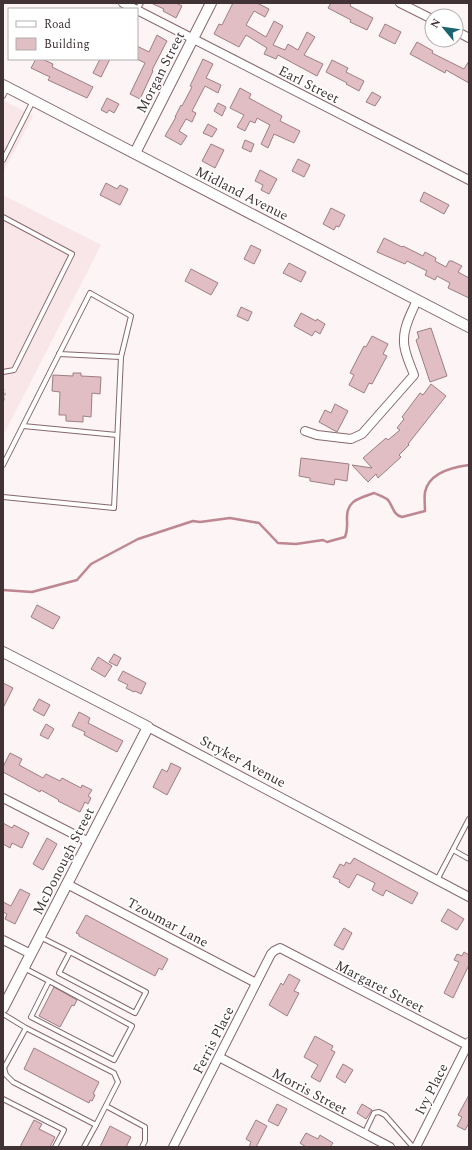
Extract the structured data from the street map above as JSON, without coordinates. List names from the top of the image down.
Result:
{
  "streets": {
    "street": [
      "Morgan Street",
      "Earl Street",
      "Midland Avenue",
      "Stryker Avenue",
      "McDonough Street",
      "Tzoumar Lane",
      "Margaret Street",
      "Ferris Place",
      "Ivy Place",
      "Morris Street"
    ]
  },
  "crossings": [
    ["Morgan Street", "Earl Street"],
    ["Morgan Street", "Midland Avenue"],
    ["Stryker Avenue", "McDonough Street"],
    ["McDonough Street", "Tzoumar Lane"],
    ["Tzoumar Lane", "Ferris Place"],
    ["Margaret Street", "Ferris Place"],
    ["Margaret Street", "Ivy Place"],
    ["Ferris Place", "Morris Street"]
  ],
  "legend": ["Road", "Building"],
  "north": "top left"
}
